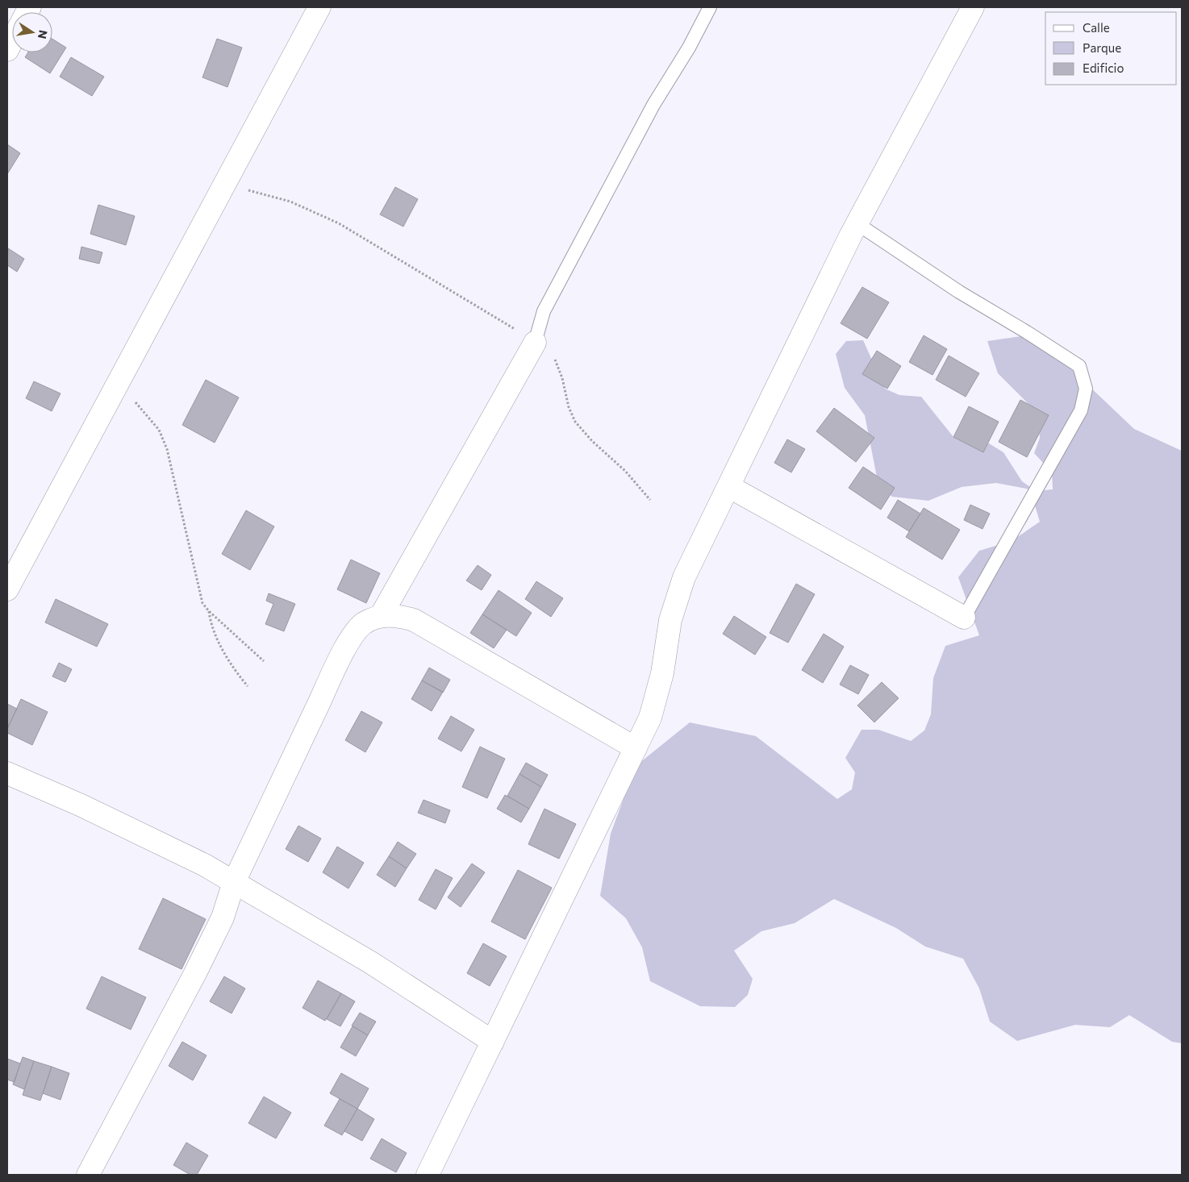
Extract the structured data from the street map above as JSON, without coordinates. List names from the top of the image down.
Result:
{
  "legend": ["Calle", "Parque", "Edificio"],
  "north": "right"
}
